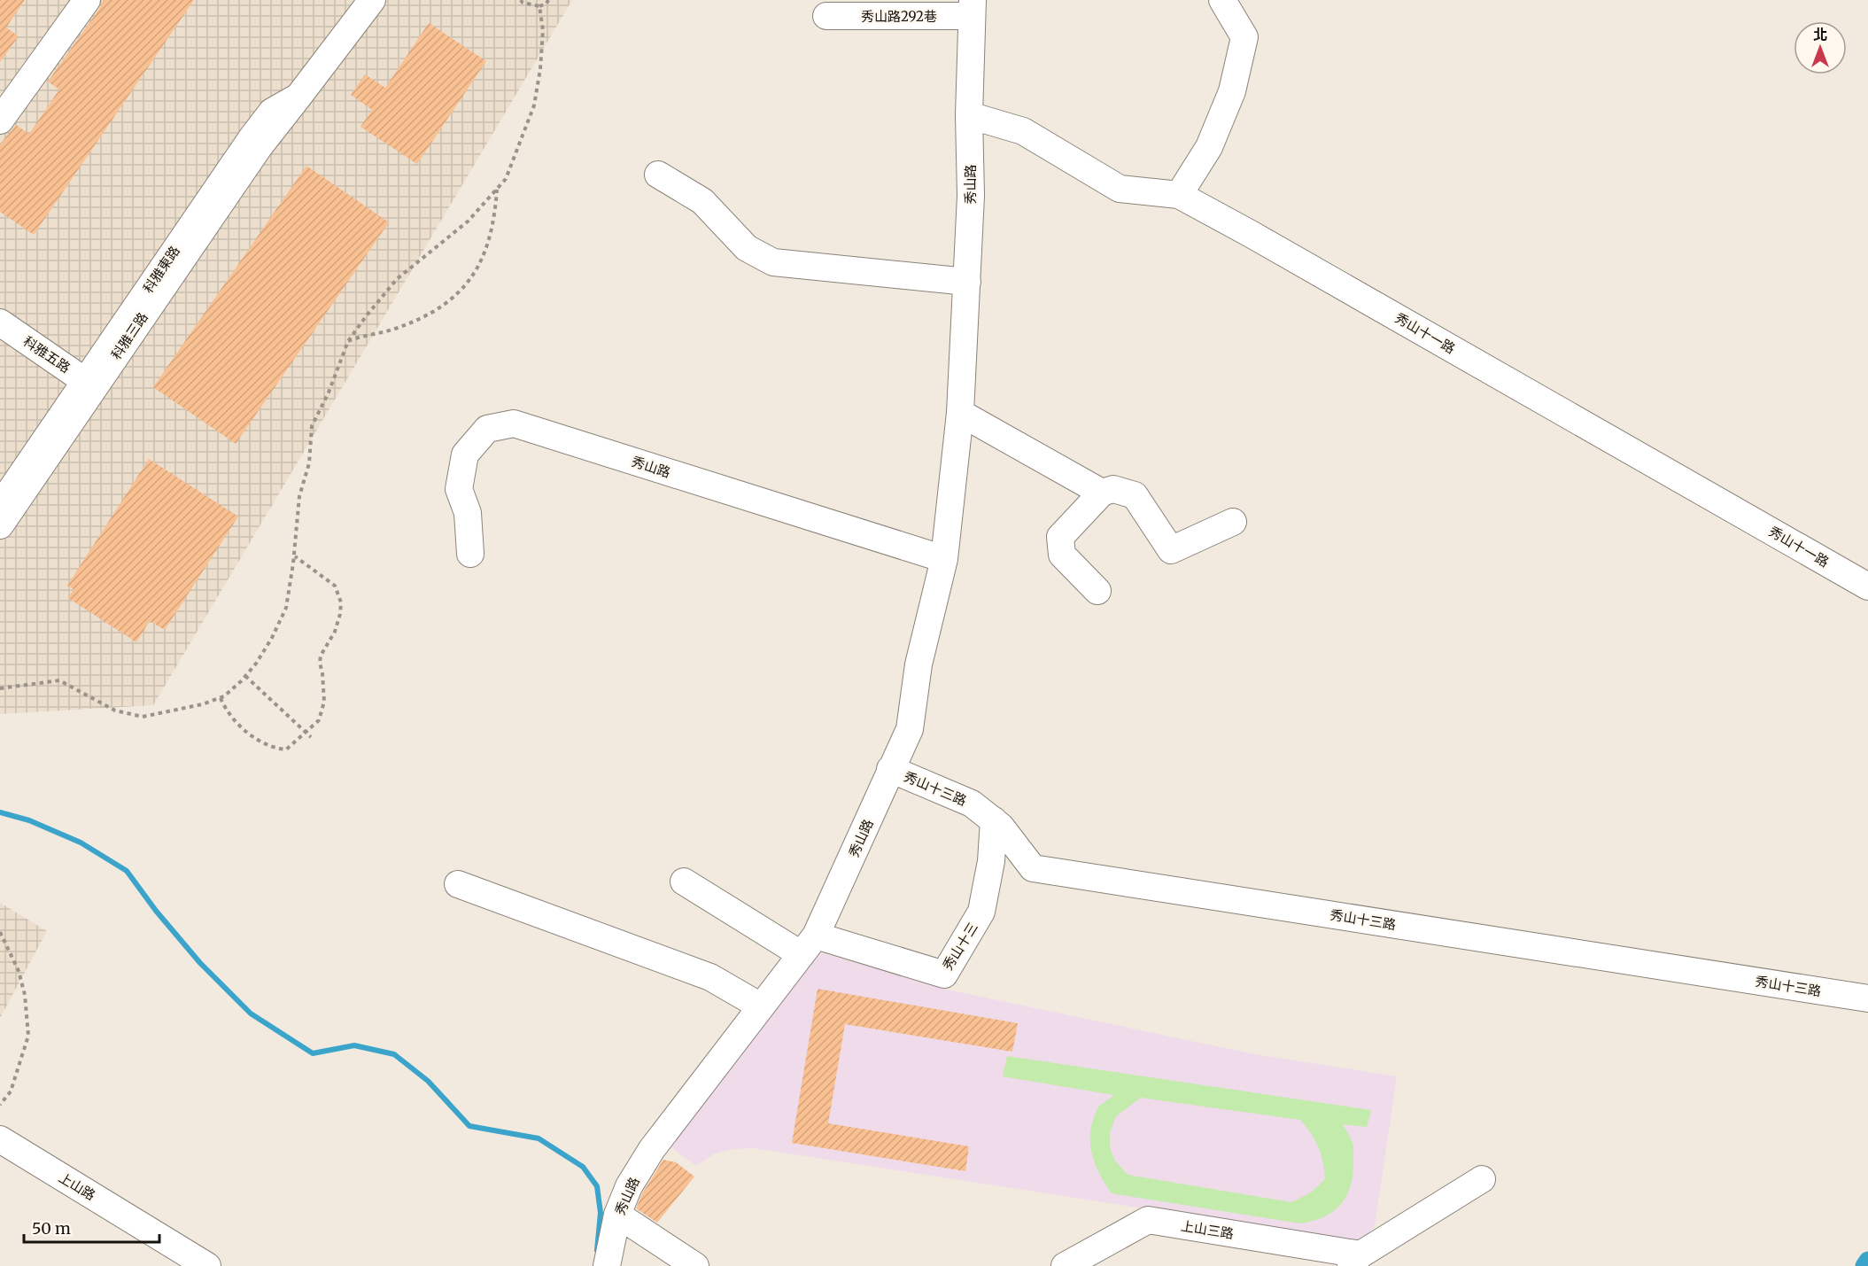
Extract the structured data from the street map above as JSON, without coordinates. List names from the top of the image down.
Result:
{
  "streets": {
    "street": [
      "秀山路292巷",
      "秀山路",
      "科雅東路",
      "秀山十一路",
      "科雅三路",
      "科雅五路",
      "秀山十三路",
      "秀山十三",
      "上山路",
      "上山三路"
    ]
  },
  "crossings": [
    ["秀山路292巷", "秀山路"],
    ["秀山路", "秀山十一路"],
    ["秀山路", "秀山十三路"],
    ["秀山路", "秀山十三"],
    ["科雅東路", "科雅三路"],
    ["科雅東路", "科雅五路"],
    ["科雅三路", "科雅五路"],
    ["秀山十三路", "秀山十三"]
  ],
  "scale_bar": "50 m",
  "north": "top"
}
